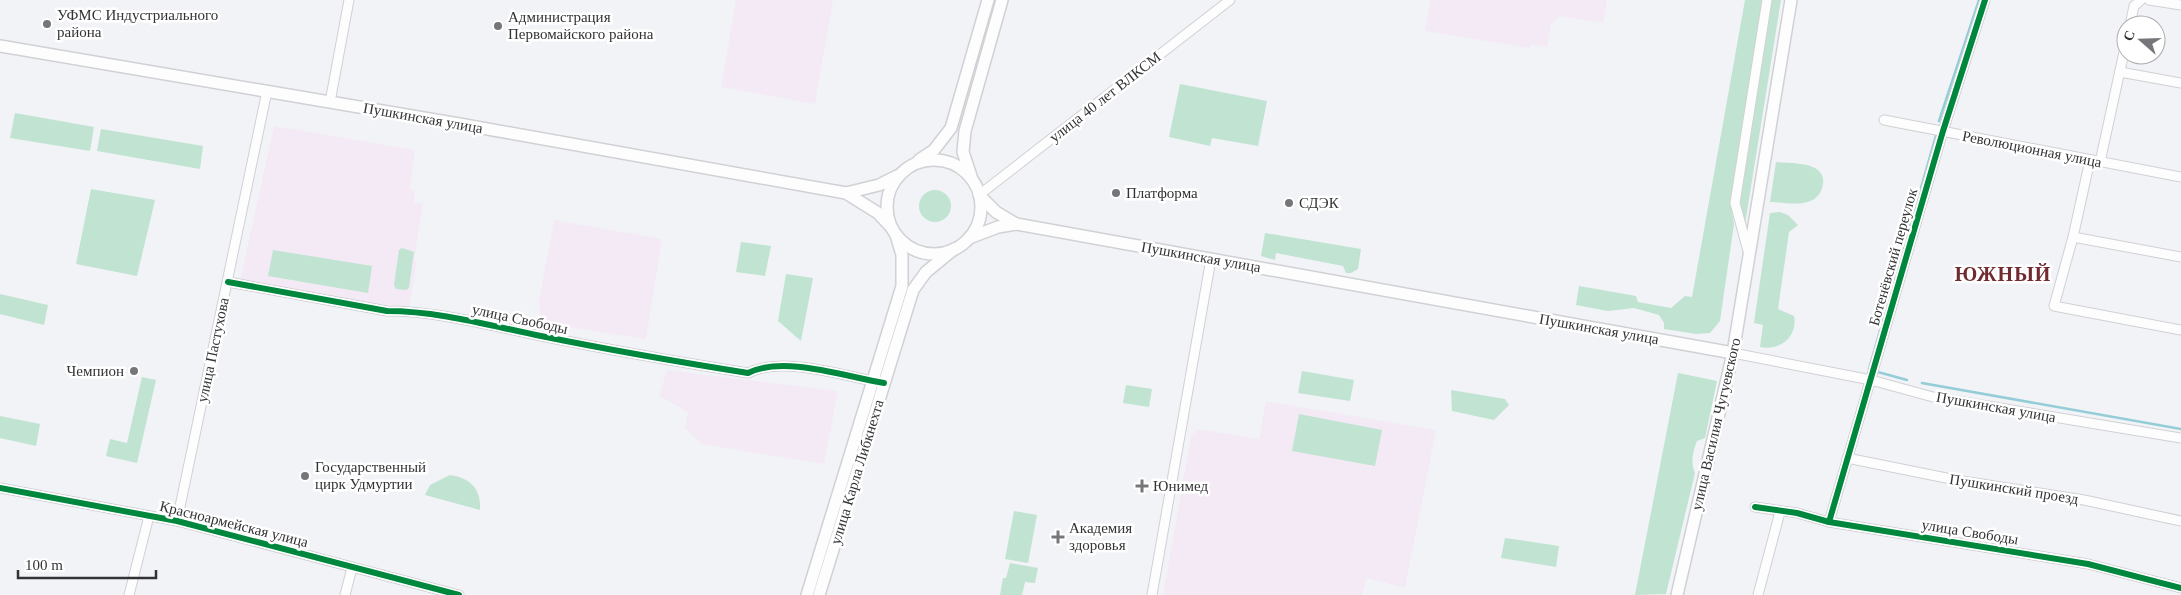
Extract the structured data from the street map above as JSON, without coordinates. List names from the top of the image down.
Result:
{
  "streets": {
    "main road": ["Пушкинская улица", "улица Василия Чугуевского", "улица Карла Либкнехта"],
    "street": [
      "улица 40 лет ВЛКСМ",
      "Революционная улица",
      "Ботенёвский переулок",
      "улица Свободы",
      "улица Пастухова",
      "Пушкинский проезд",
      "Красноармейская улица"
    ]
  },
  "crossings": [
    ["улица 40 лет ВЛКСМ", "Пушкинская улица"],
    ["улица 40 лет ВЛКСМ", "улица Карла Либкнехта"],
    ["Пушкинская улица", "Ботенёвский переулок"],
    ["Пушкинская улица", "улица Пастухова"],
    ["Пушкинская улица", "улица Василия Чугуевского"],
    ["Пушкинская улица", "улица Карла Либкнехта"],
    ["Революционная улица", "Ботенёвский переулок"],
    ["Ботенёвский переулок", "улица Свободы"],
    ["Ботенёвский переулок", "Пушкинский проезд"],
    ["улица Свободы", "улица Пастухова"],
    ["улица Свободы", "улица Карла Либкнехта"],
    ["улица Пастухова", "Красноармейская улица"]
  ],
  "districts": ["ЮЖНЫЙ"],
  "places": {
    "other": [
      "УФМС Индустриального района",
      "Администрация Первомайского района",
      "Платформа",
      "СДЭК",
      "Чемпион",
      "Государственный цирк Удмуртии"
    ],
    "health": ["Юнимед", "Академия здоровья"]
  },
  "scale_bar": "100 m",
  "north": "left"
}
